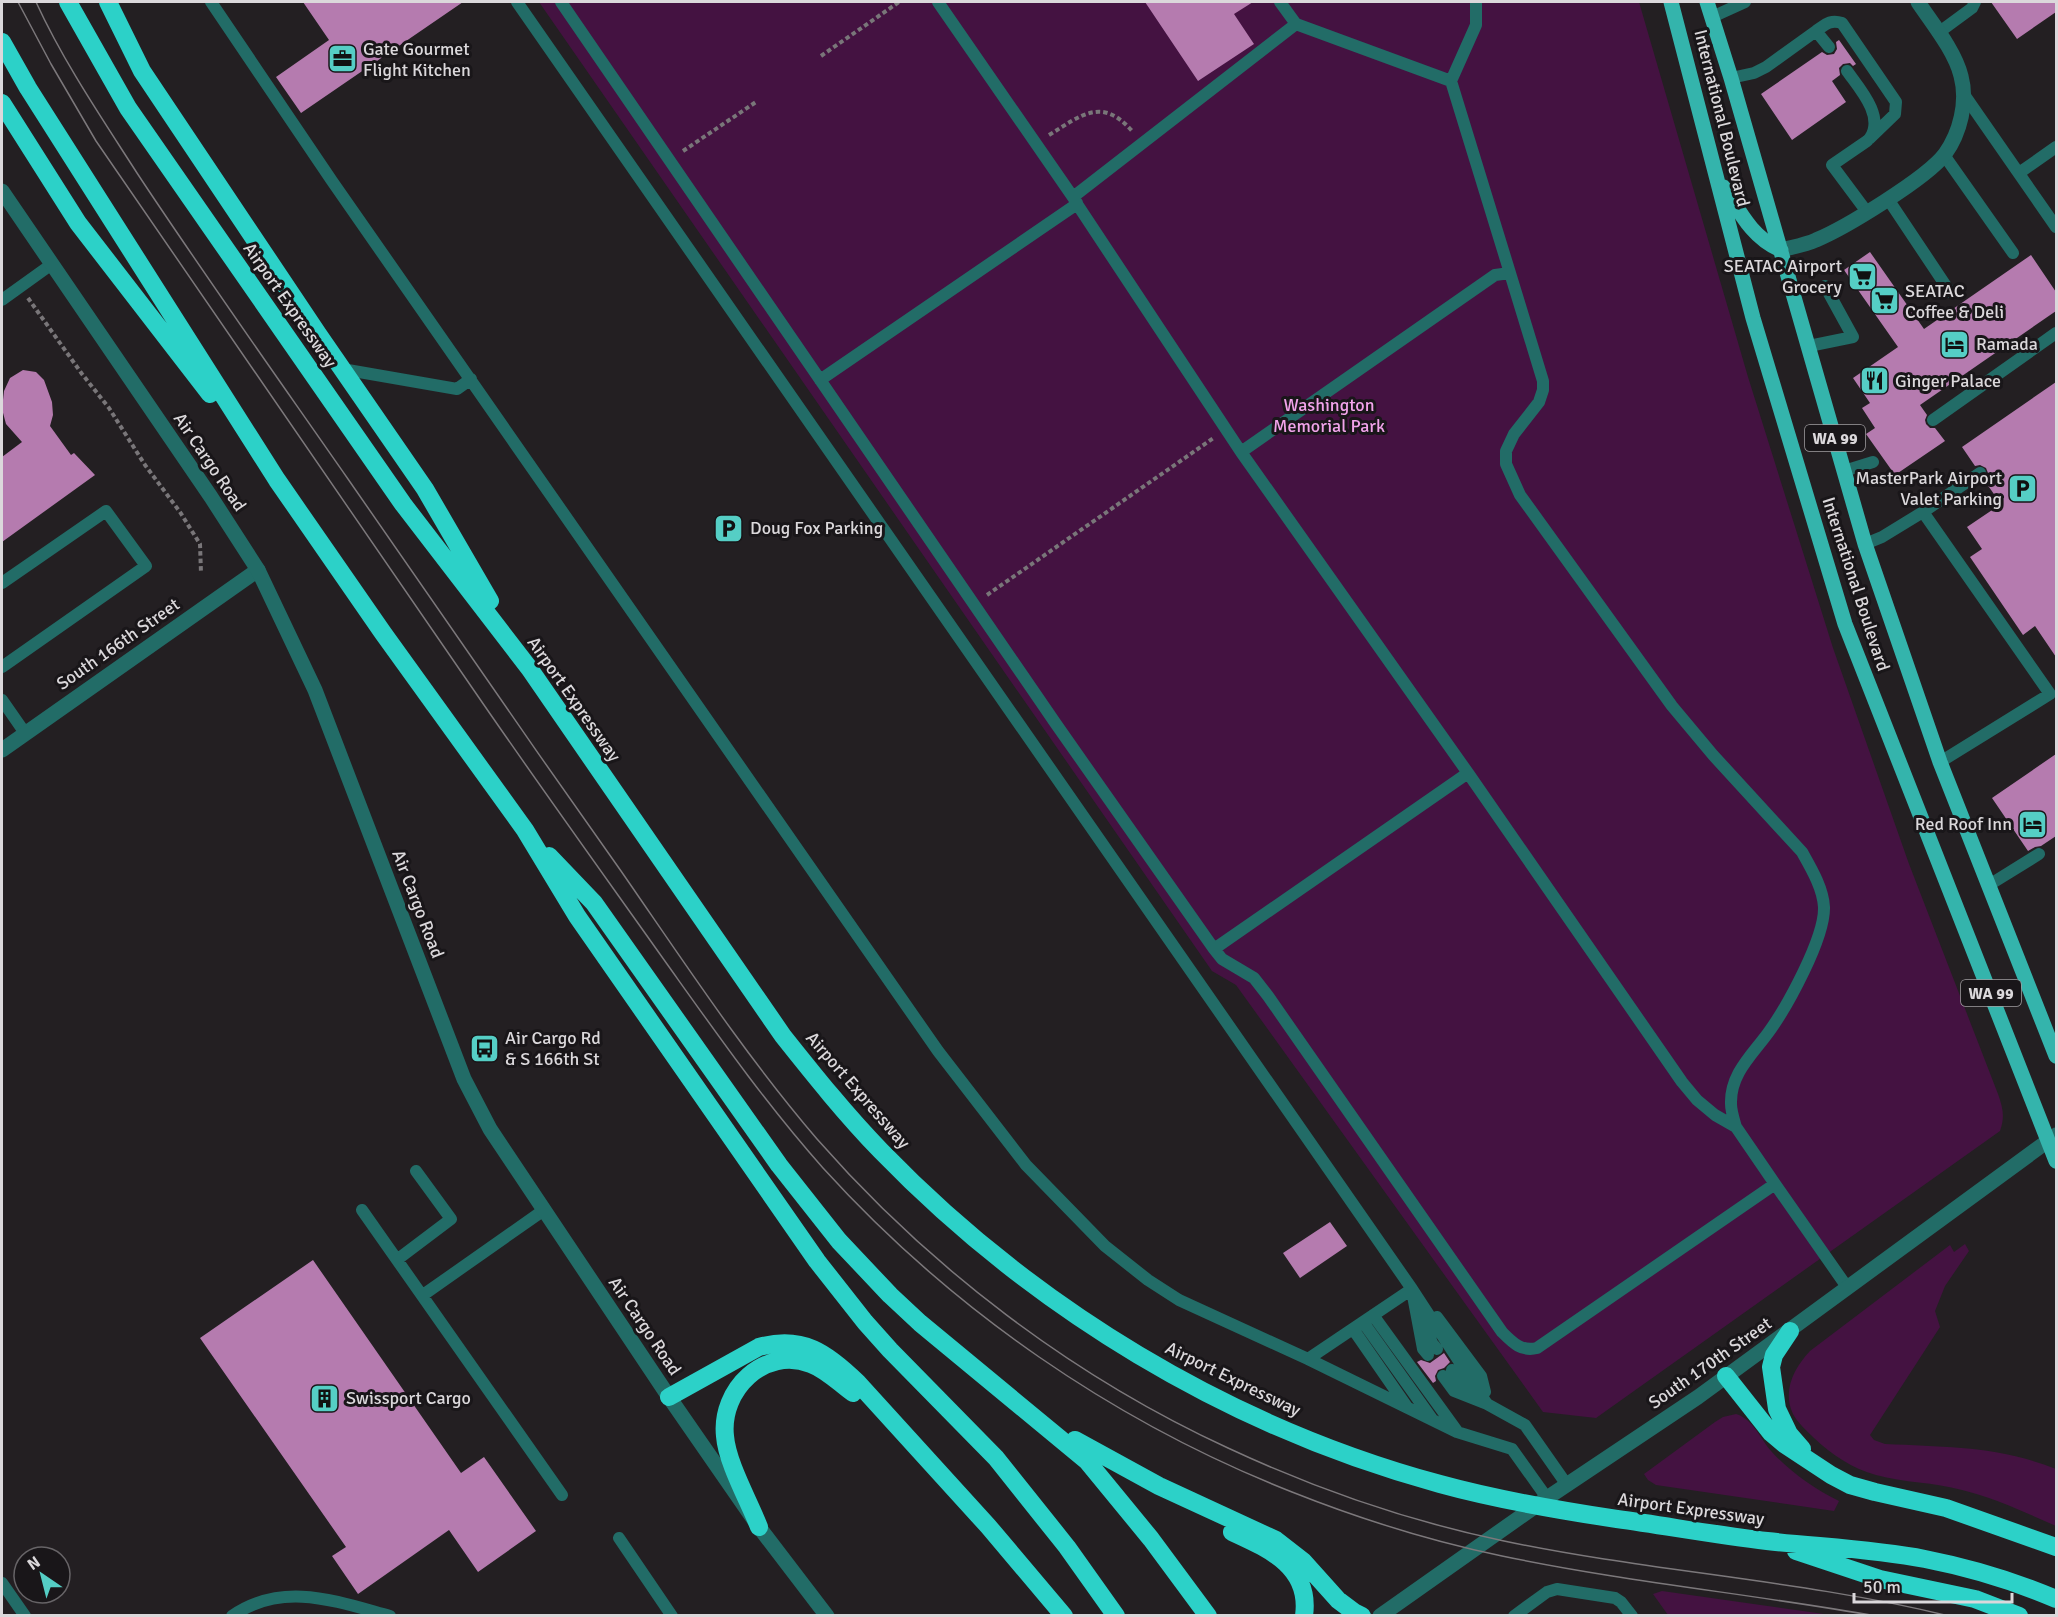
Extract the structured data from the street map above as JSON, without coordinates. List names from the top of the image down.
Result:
{
  "streets": {
    "highway": ["Airport Expressway"],
    "main road": ["International Boulevard", "WA 99"],
    "street": ["Air Cargo Road", "South 166th Street", "South 170th Street"]
  },
  "crossings": [
    ["International Boulevard", "South 170th Street"],
    ["Air Cargo Road", "South 166th Street"]
  ],
  "parks": ["Washington Memorial Park"],
  "places": {
    "office": ["Gate Gourmet Flight Kitchen"],
    "supermarket": ["SEATAC Airport Grocery", "SEATAC Coffee & Deli"],
    "hotel": ["Ramada", "Red Roof Inn"],
    "restaurant": ["Ginger Palace"],
    "parking": ["MasterPark Airport Valet Parking", "Doug Fox Parking"],
    "bus stop": ["Air Cargo Rd & S 166th St"],
    "building": ["Swissport Cargo"]
  },
  "scale_bar": "50 m",
  "north": "top left"
}
